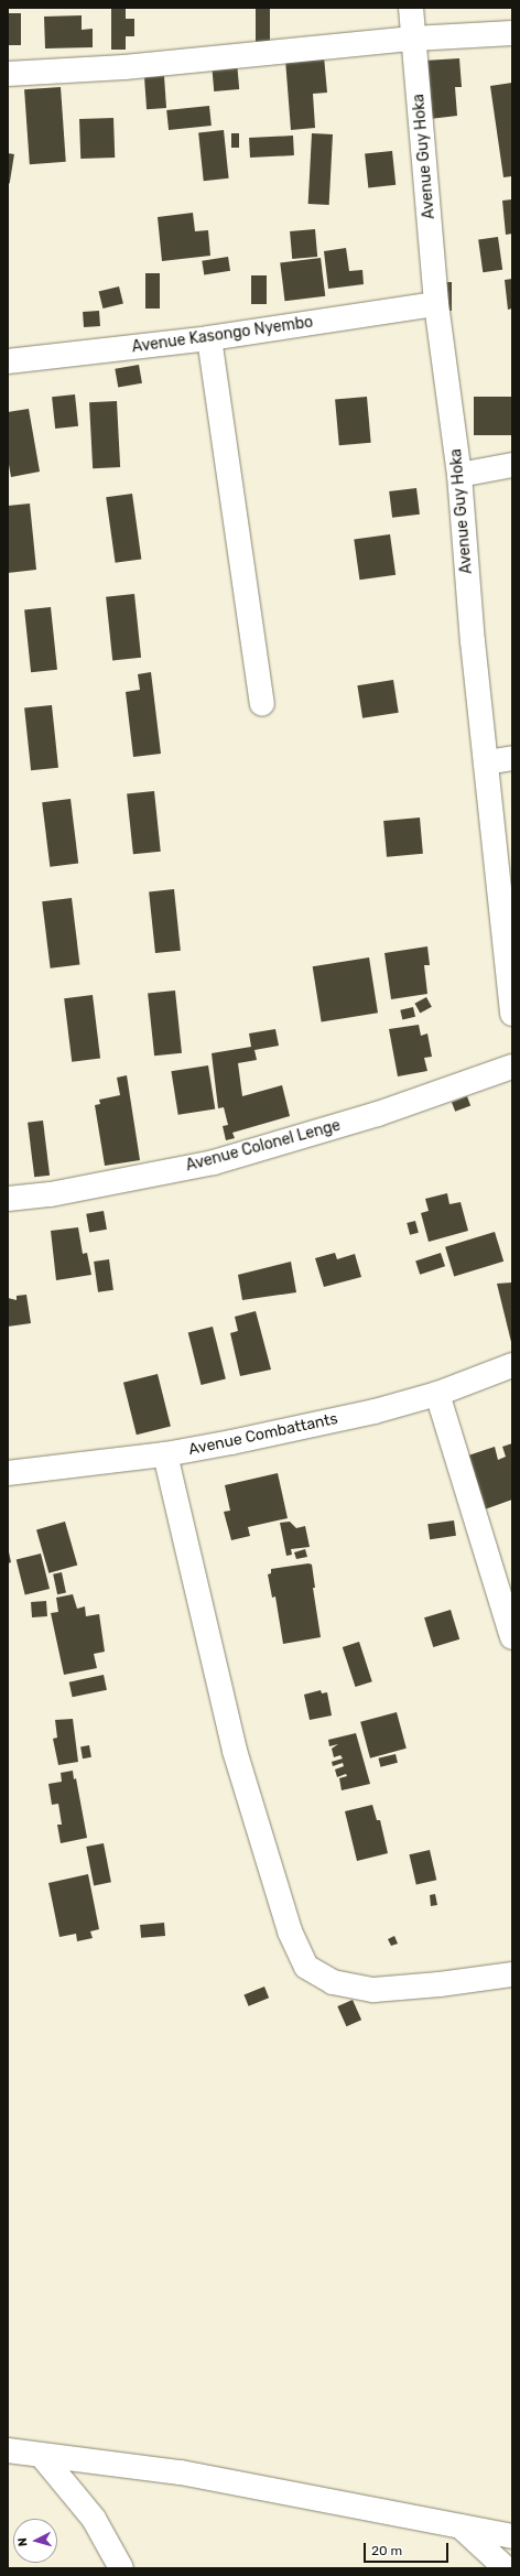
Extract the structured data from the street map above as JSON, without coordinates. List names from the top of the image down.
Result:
{
  "streets": {
    "street": [
      "Avenue Guy Hoka",
      "Avenue Kasongo Nyembo",
      "Avenue Colonel Lenge",
      "Avenue Combattants"
    ]
  },
  "crossings": [
    ["Avenue Guy Hoka", "Avenue Kasongo Nyembo"]
  ],
  "scale_bar": "20 m",
  "north": "left"
}
